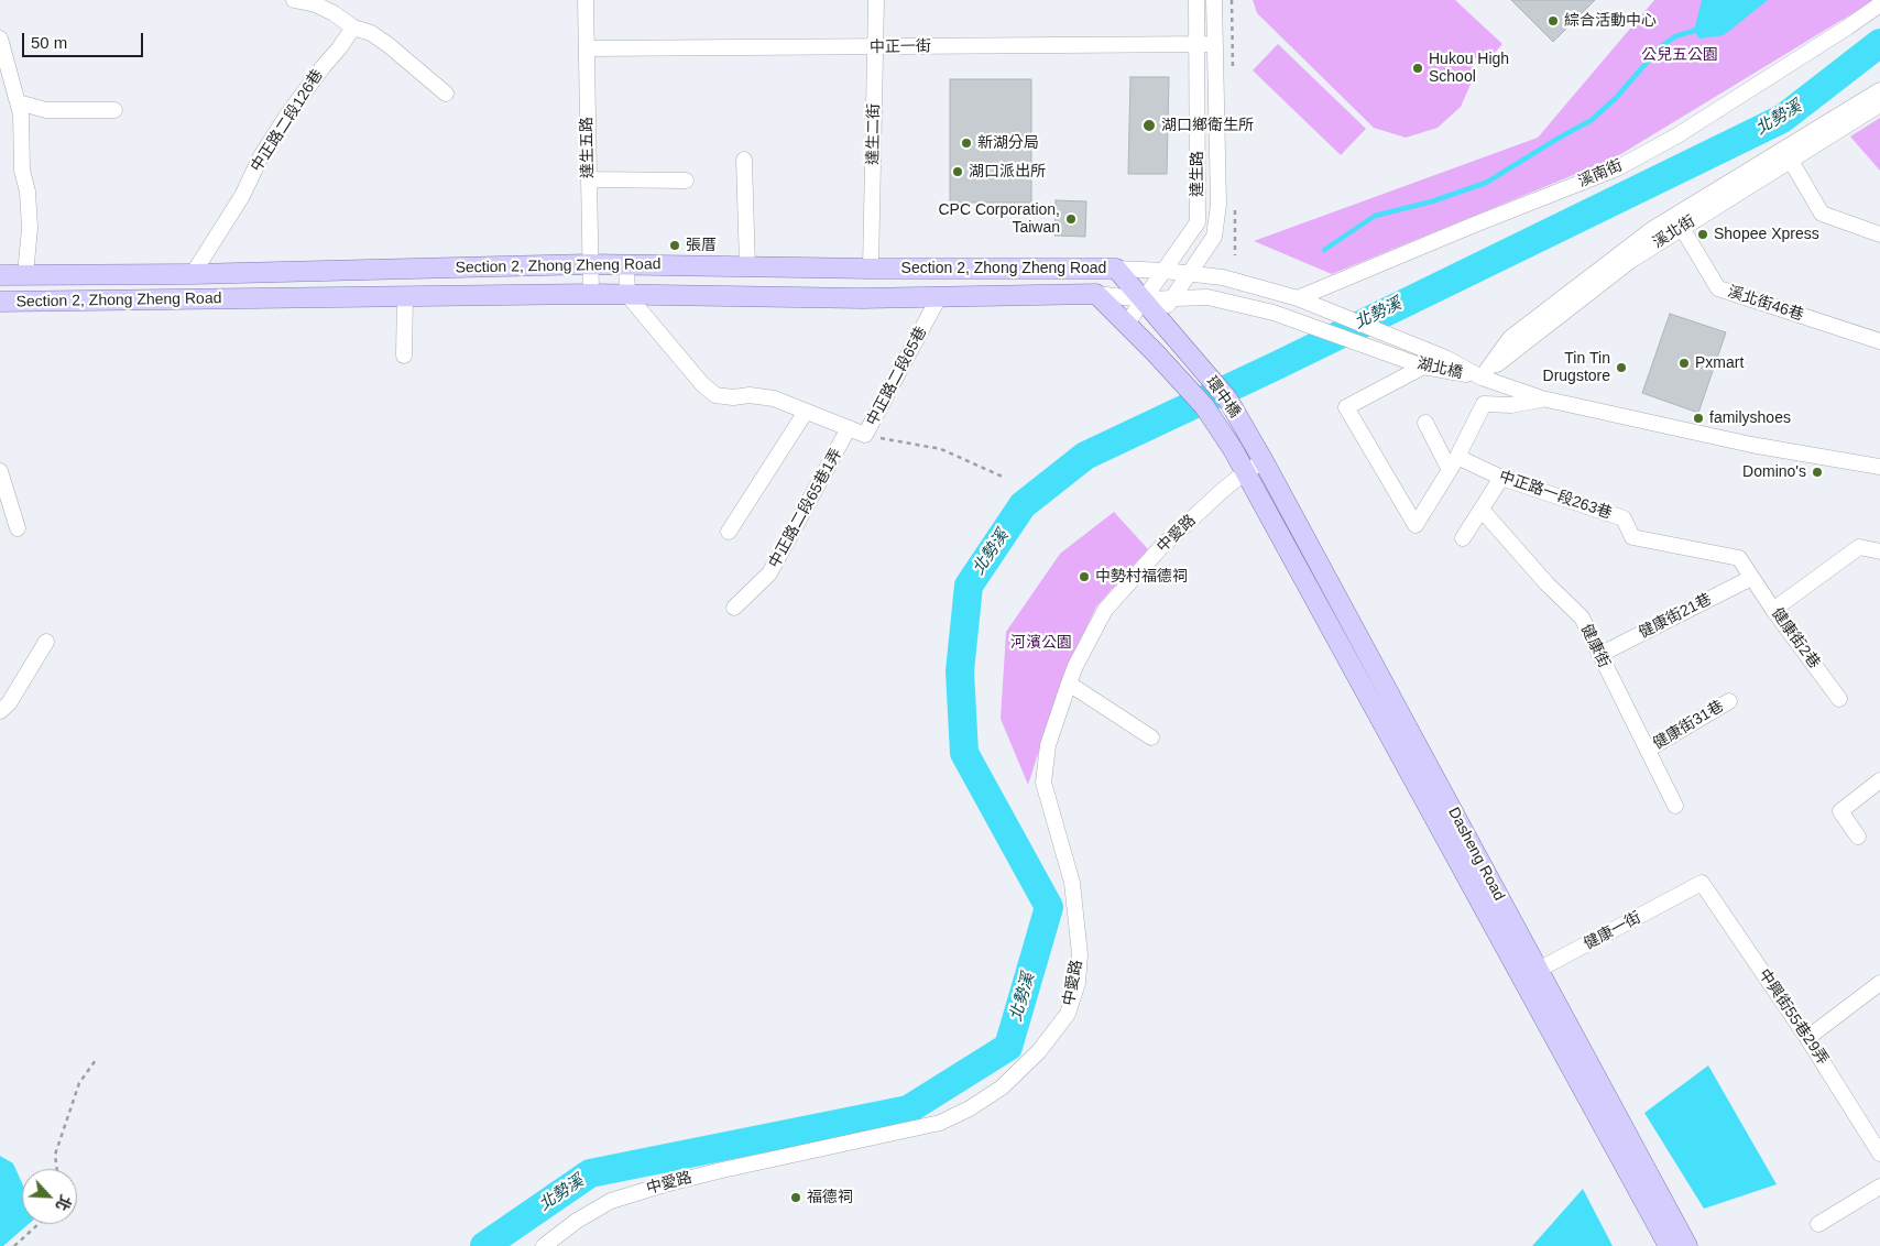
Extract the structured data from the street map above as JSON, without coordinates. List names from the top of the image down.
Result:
{
  "streets": {
    "main road": ["Section 2, Zhong Zheng Road", "環中橋", "Dasheng Road"],
    "street": [
      "中正一街",
      "中正路二段126巷",
      "達生二街",
      "達生五路",
      "達生路",
      "溪南街",
      "溪北街",
      "溪北街46巷",
      "湖北橋",
      "中正路二段65巷",
      "中正路一段263巷",
      "中正路二段65巷1弄",
      "中愛路",
      "健康街21巷",
      "健康街2巷",
      "健康街",
      "健康街31巷",
      "健康一街",
      "中興街55巷29弄"
    ]
  },
  "crossings": [
    ["中正一街", "達生二街"],
    ["中正一街", "達生五路"],
    ["中正一街", "達生路"],
    ["中正路二段126巷", "Section 2, Zhong Zheng Road"],
    ["達生二街", "Section 2, Zhong Zheng Road"],
    ["達生五路", "Section 2, Zhong Zheng Road"],
    ["達生路", "湖北橋"],
    ["達生路", "環中橋"],
    ["溪南街", "湖北橋"],
    ["溪北街", "溪北街46巷"],
    ["溪北街", "湖北橋"],
    ["Section 2, Zhong Zheng Road", "湖北橋"],
    ["Section 2, Zhong Zheng Road", "中正路二段65巷"],
    ["中正路二段65巷", "中正路二段65巷1弄"],
    ["環中橋", "中愛路"],
    ["環中橋", "Dasheng Road"],
    ["中正路一段263巷", "健康街21巷"],
    ["中正路一段263巷", "健康街2巷"],
    ["中愛路", "Dasheng Road"],
    ["健康街21巷", "健康街2巷"],
    ["健康街21巷", "健康街"],
    ["健康街", "健康街31巷"],
    ["Dasheng Road", "健康一街"],
    ["健康一街", "中興街55巷29弄"]
  ],
  "water": ["北勢溪"],
  "parks": ["公兒五公園", "河濱公園"],
  "places": [
    "綜合活動中心",
    "Hukou High School",
    "湖口鄉衛生所",
    "新湖分局",
    "湖口派出所",
    "CPC Corporation, Taiwan",
    "Shopee Xpress",
    "張厝",
    "Pxmart",
    "Tin Tin Drugstore",
    "familyshoes",
    "Domino's",
    "中勢村福德祠",
    "福德祠"
  ],
  "scale_bar": "50 m",
  "north": "bottom right"
}
